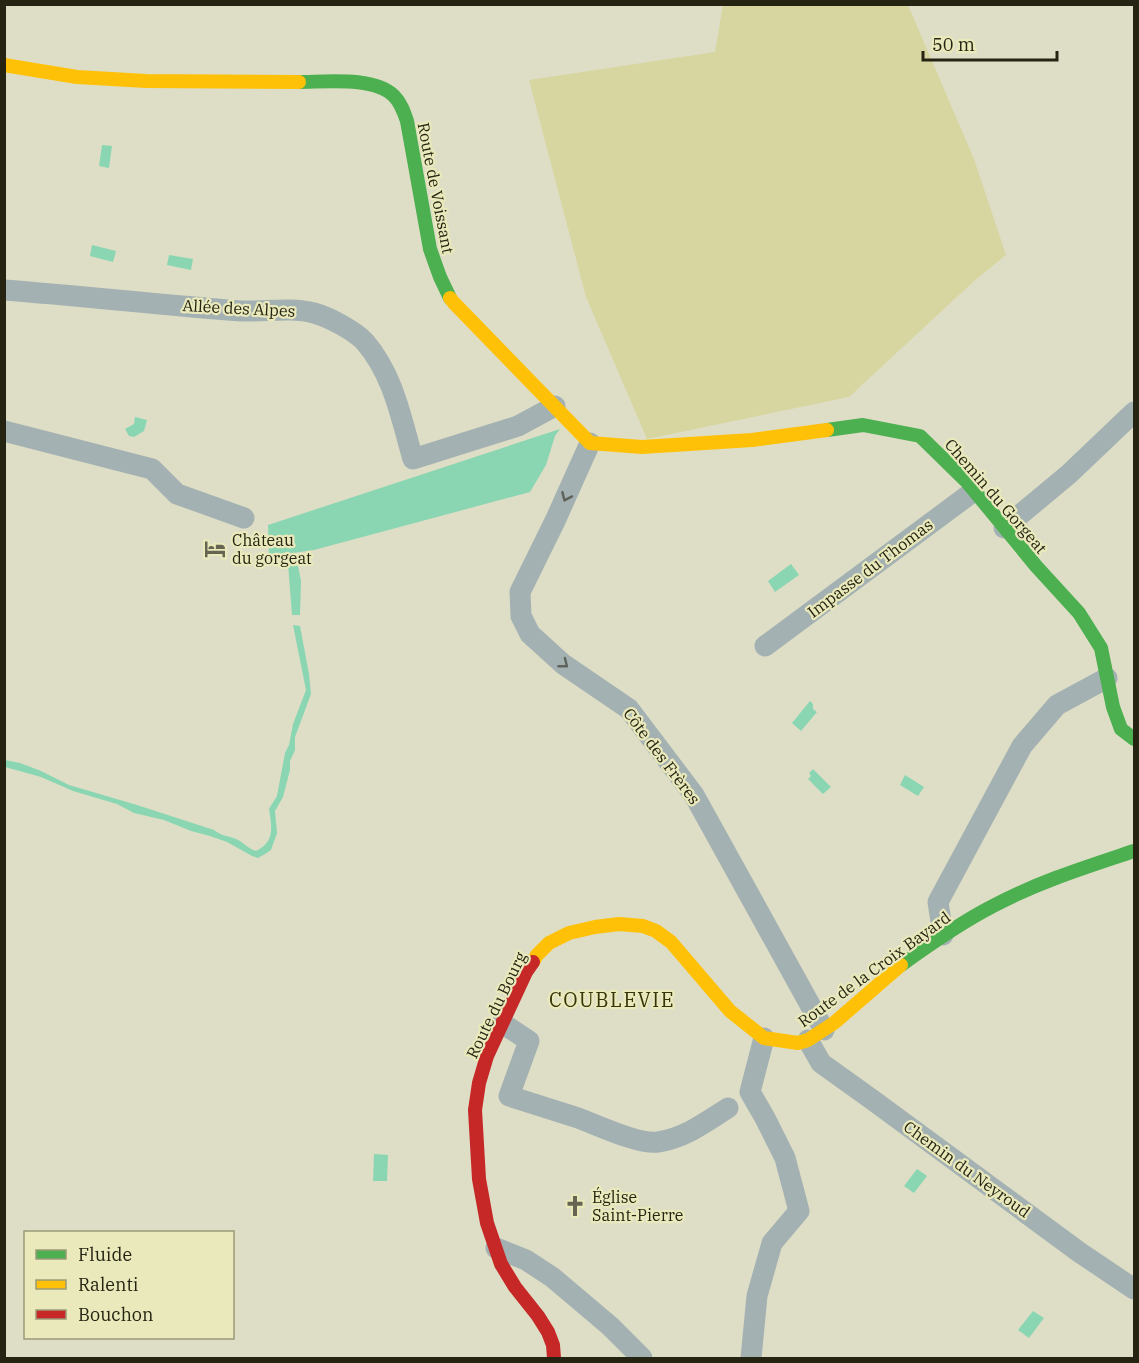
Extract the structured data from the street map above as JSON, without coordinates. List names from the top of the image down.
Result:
{
  "streets": {
    "street": [
      "Route de Voissant",
      "Allée des Alpes",
      "Chemin du Gorgeat",
      "Impasse du Thomas",
      "Côte des Frères",
      "Route de la Croix Bayard",
      "Route du Bourg",
      "Chemin du Neyroud"
    ]
  },
  "crossings": [
    ["Route de Voissant", "Allée des Alpes"],
    ["Route de Voissant", "Chemin du Gorgeat"],
    ["Route de Voissant", "Côte des Frères"],
    ["Chemin du Gorgeat", "Impasse du Thomas"],
    ["Chemin du Gorgeat", "Côte des Frères"],
    ["Côte des Frères", "Route de la Croix Bayard"],
    ["Côte des Frères", "Chemin du Neyroud"],
    ["Route de la Croix Bayard", "Chemin du Neyroud"]
  ],
  "one_way": ["Côte des Frères"],
  "districts": ["COUBLEVIE"],
  "places": {
    "hotel": ["Château du gorgeat"],
    "church": ["Église Saint-Pierre"]
  },
  "legend": ["Fluide", "Ralenti", "Bouchon"],
  "scale_bar": "50 m"
}
